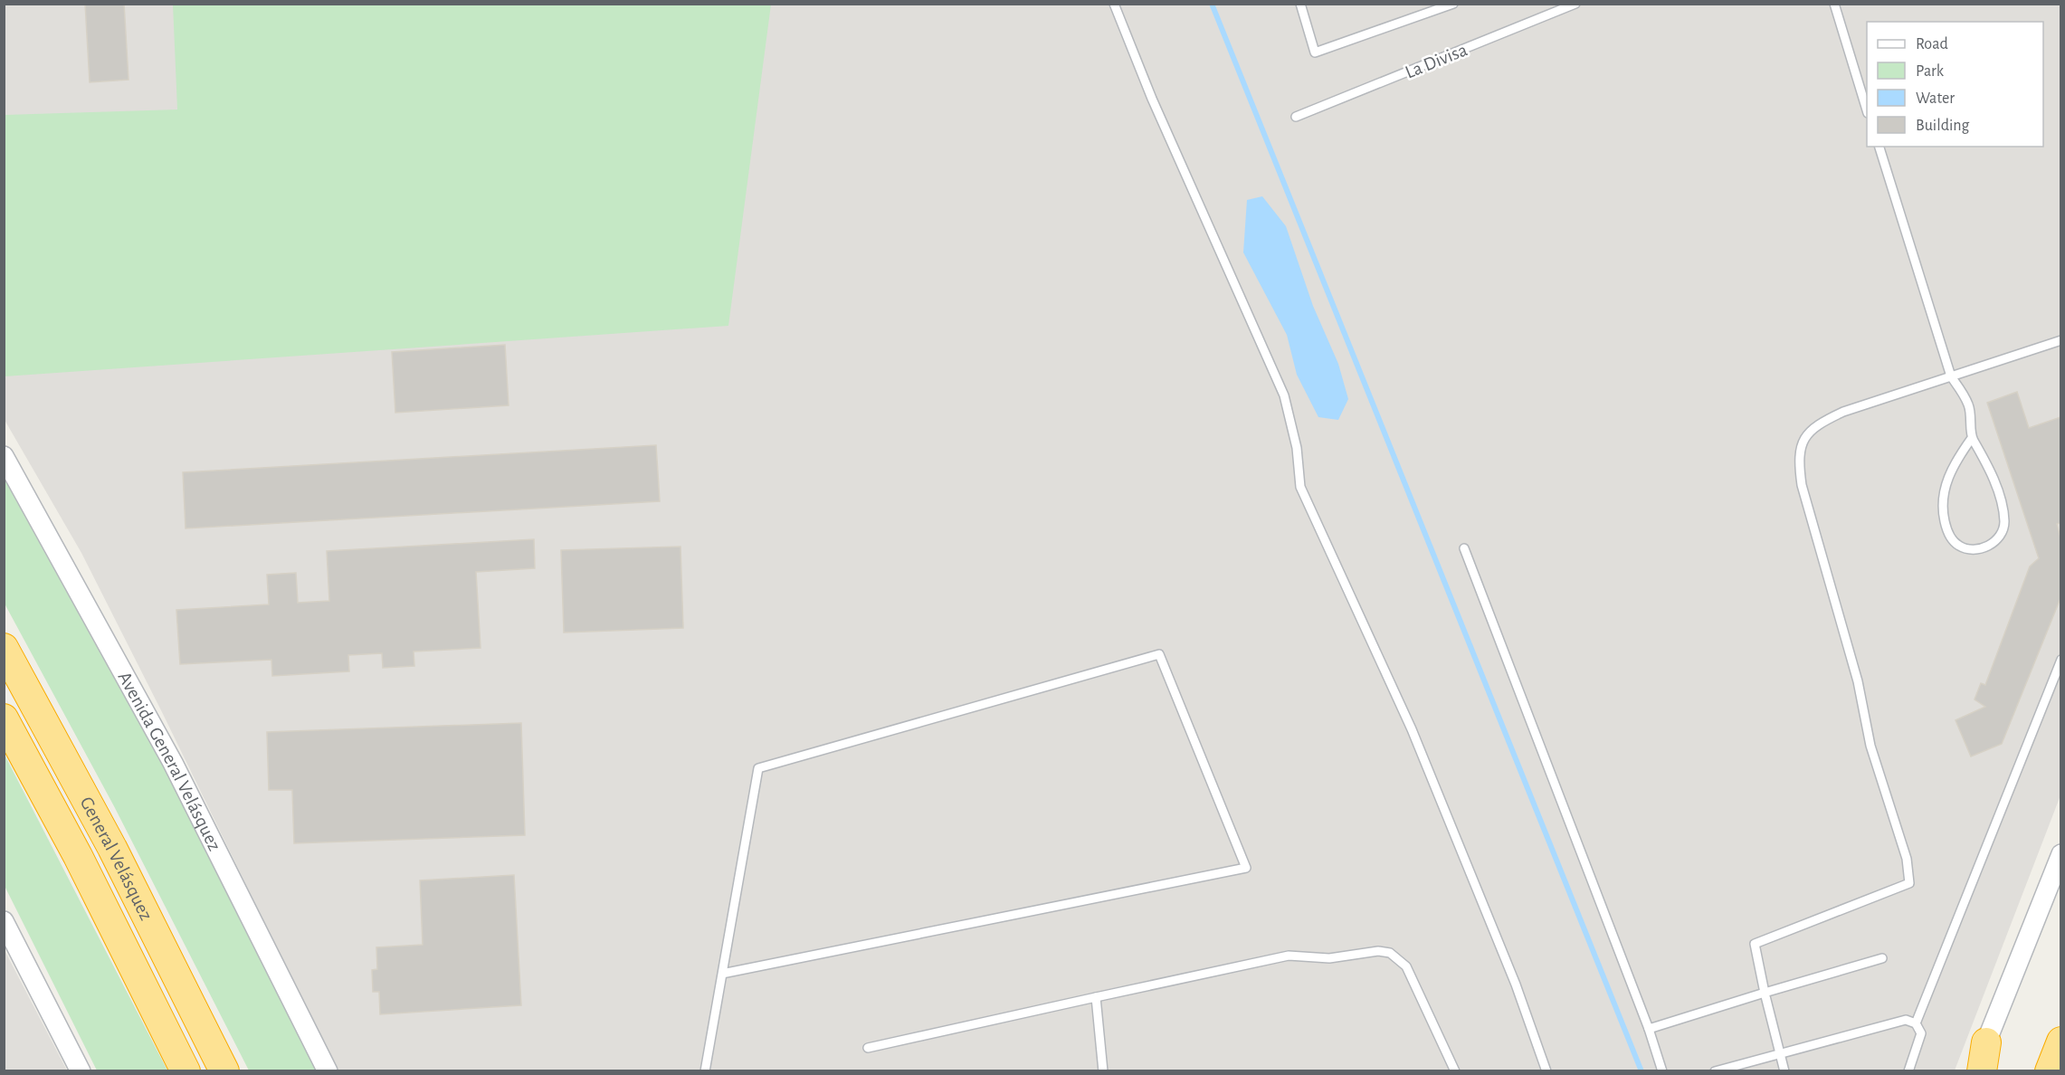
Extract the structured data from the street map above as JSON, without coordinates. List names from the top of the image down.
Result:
{
  "streets": {
    "highway": ["General Velásquez"],
    "street": ["Avenida General Velásquez"],
    "lane": ["La Divisa"]
  },
  "legend": [
    "Road",
    "Park",
    "Water",
    "Building"
  ]
}
